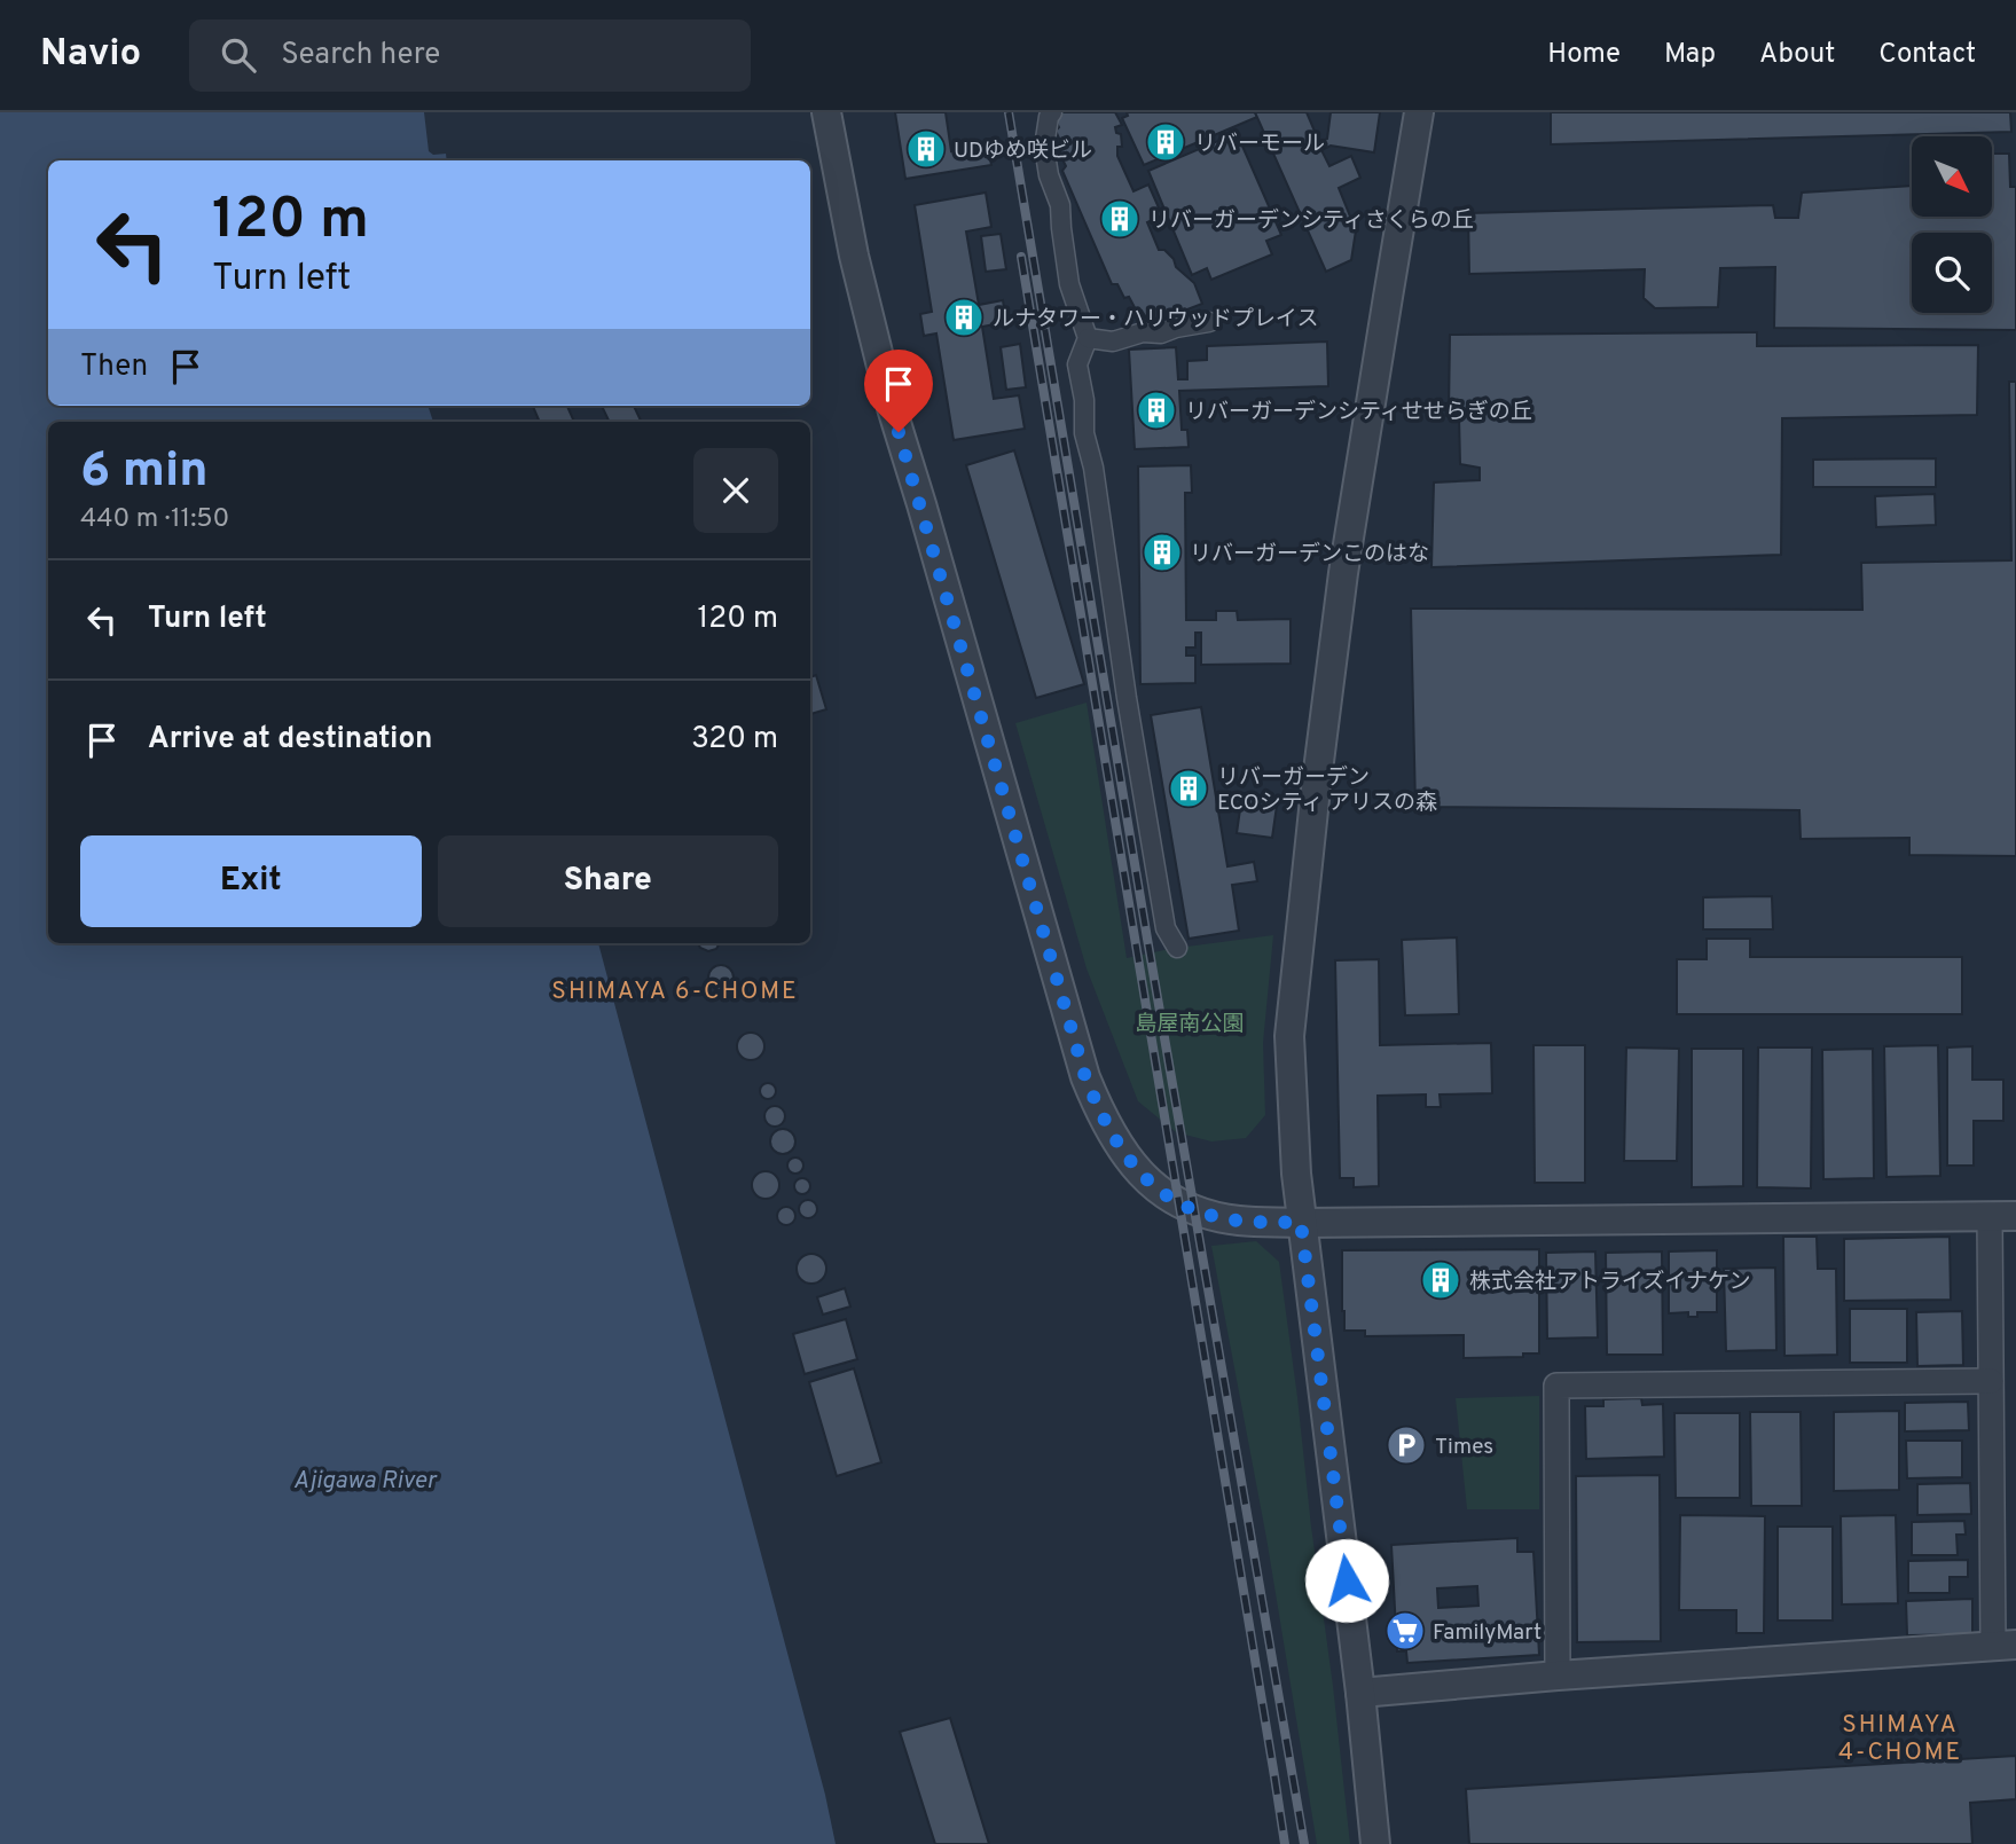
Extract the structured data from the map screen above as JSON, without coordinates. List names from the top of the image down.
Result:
{
  "districts": ["SHIMAYA 6-CHOME", "SHIMAYA 4-CHOME"],
  "water": ["Ajigawa River"],
  "parks": ["島屋南公園"],
  "places": {
    "building": [
      "リバーモール",
      "UDゆめ咲ビル",
      "リバーガーデンシティさくらの丘",
      "ルナタワー・ハリウッドプレイス",
      "リバーガーデンシティせせらぎの丘",
      "リバーガーデンこのはな",
      "リバーガーデン ECOシティ アリスの森",
      "株式会社アトライズイナケン"
    ],
    "parking": ["Times"],
    "supermarket": ["FamilyMart"]
  },
  "north": "bottom right",
  "page": {
    "header": "Navio",
    "search": "Search here",
    "nav": [
      "Home",
      "Map",
      "About",
      "Contact"
    ],
    "turn": ["120 m", "Turn left"],
    "then": "Then",
    "heading": ["6 min", "440 m · 11:50"],
    "list": [
      {
        "name": "Turn left",
        "value": "120 m"
      },
      {
        "name": "Arrive at destination",
        "value": "320 m"
      }
    ],
    "buttons": ["Exit", "Share"]
  }
}
